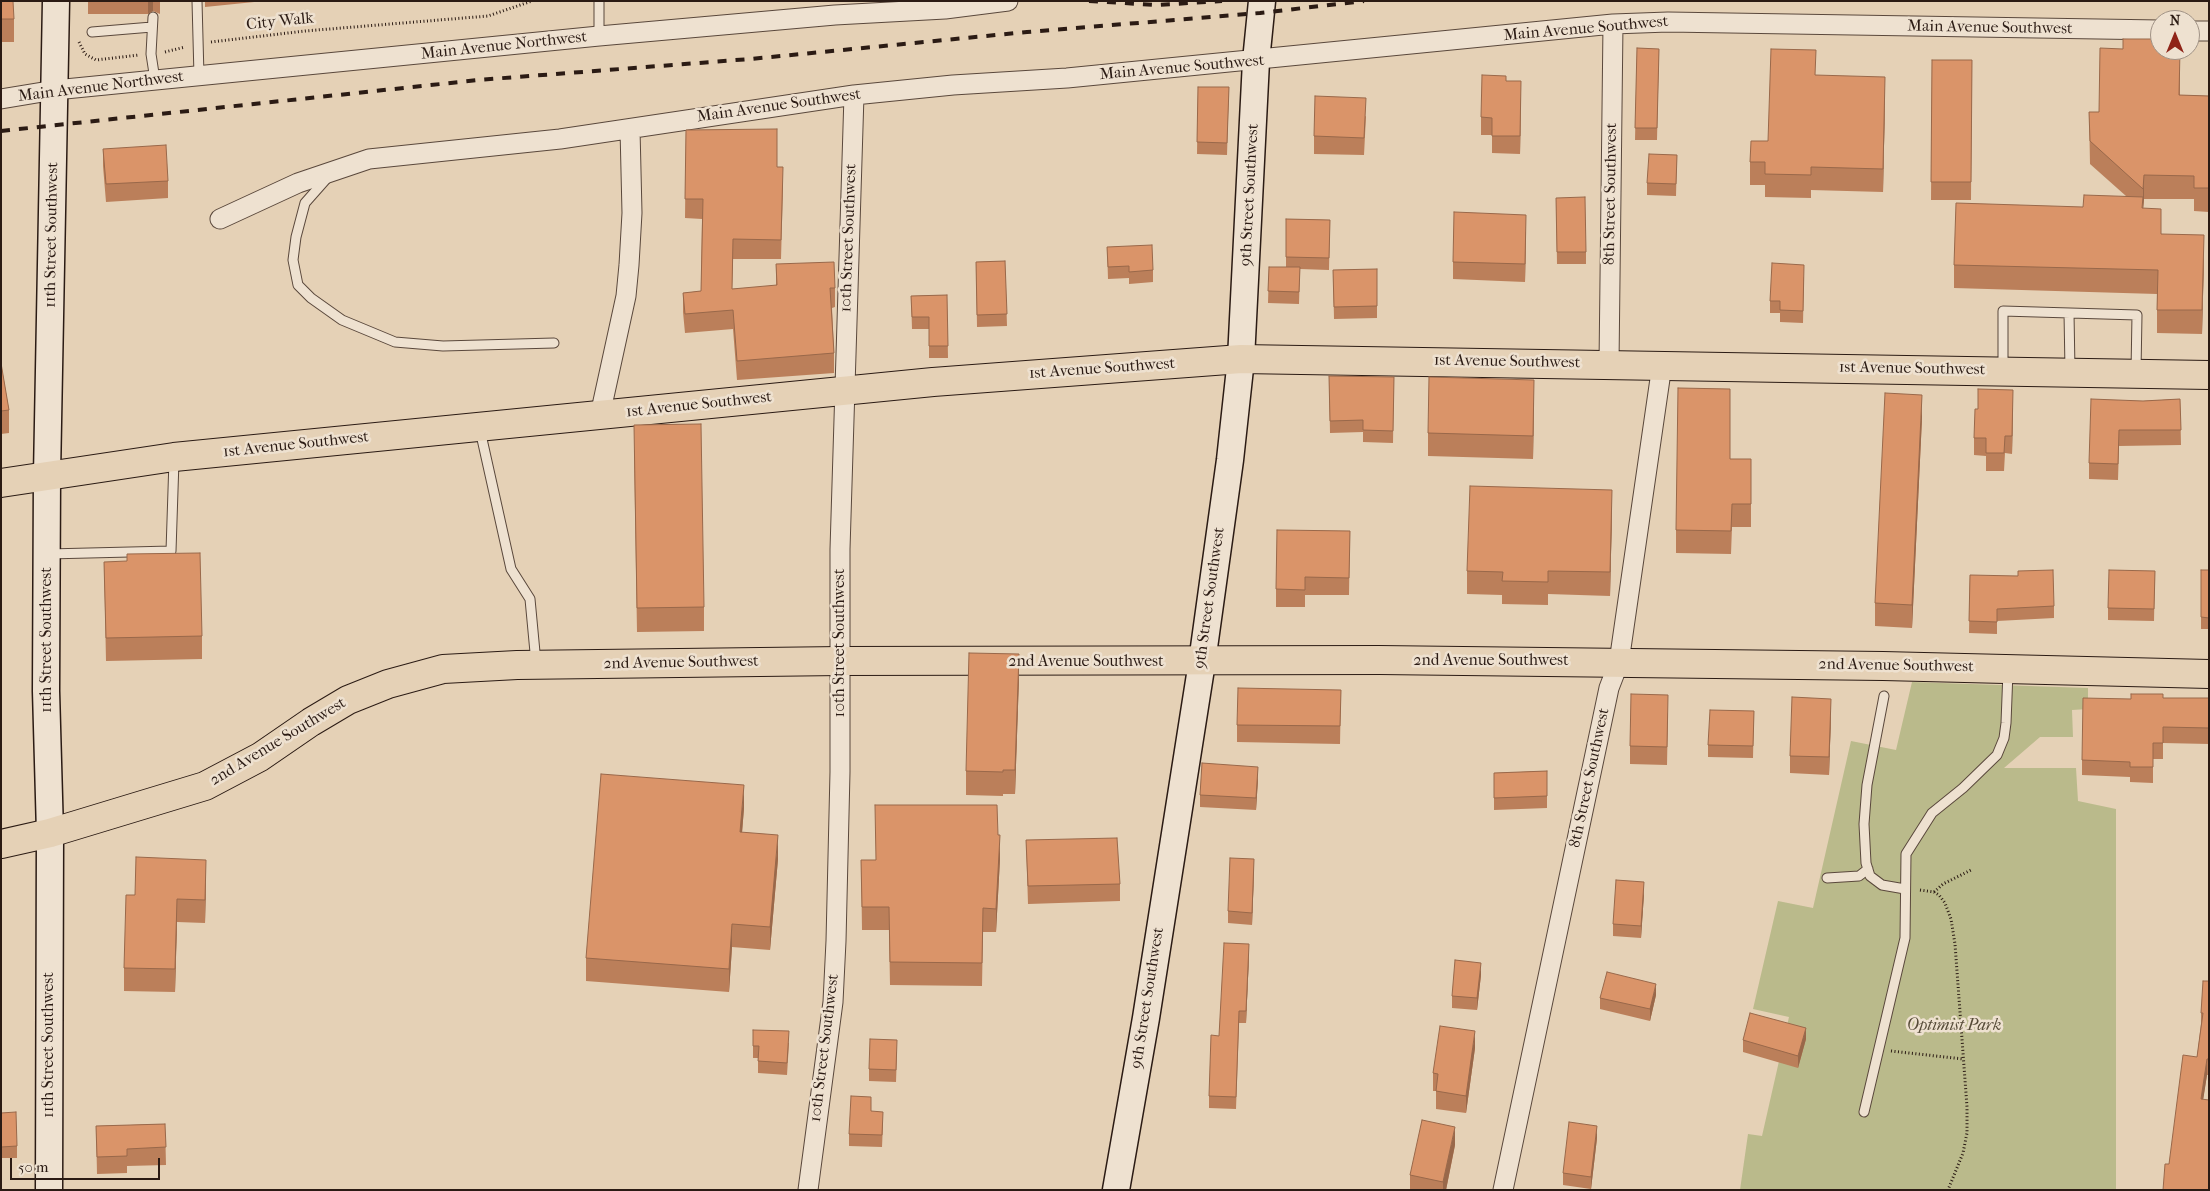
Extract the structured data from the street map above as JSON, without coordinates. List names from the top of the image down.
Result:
{
  "streets": {
    "main road": ["1st Avenue Southwest", "2nd Avenue Southwest"],
    "street": [
      "Main Avenue Southwest",
      "Main Avenue Northwest",
      "8th Street Southwest",
      "9th Street Southwest",
      "11th Street Southwest",
      "10th Street Southwest"
    ],
    "path": ["City Walk"]
  },
  "crossings": [
    ["Main Avenue Southwest", "8th Street Southwest"],
    ["Main Avenue Southwest", "9th Street Southwest"],
    ["Main Avenue Southwest", "10th Street Southwest"],
    ["Main Avenue Northwest", "11th Street Southwest"],
    ["8th Street Southwest", "1st Avenue Southwest"],
    ["8th Street Southwest", "2nd Avenue Southwest"],
    ["9th Street Southwest", "1st Avenue Southwest"],
    ["9th Street Southwest", "2nd Avenue Southwest"],
    ["11th Street Southwest", "1st Avenue Southwest"],
    ["11th Street Southwest", "2nd Avenue Southwest"],
    ["10th Street Southwest", "1st Avenue Southwest"],
    ["10th Street Southwest", "2nd Avenue Southwest"]
  ],
  "parks": ["Optimist Park"],
  "scale_bar": "50 m",
  "north": "top"
}
